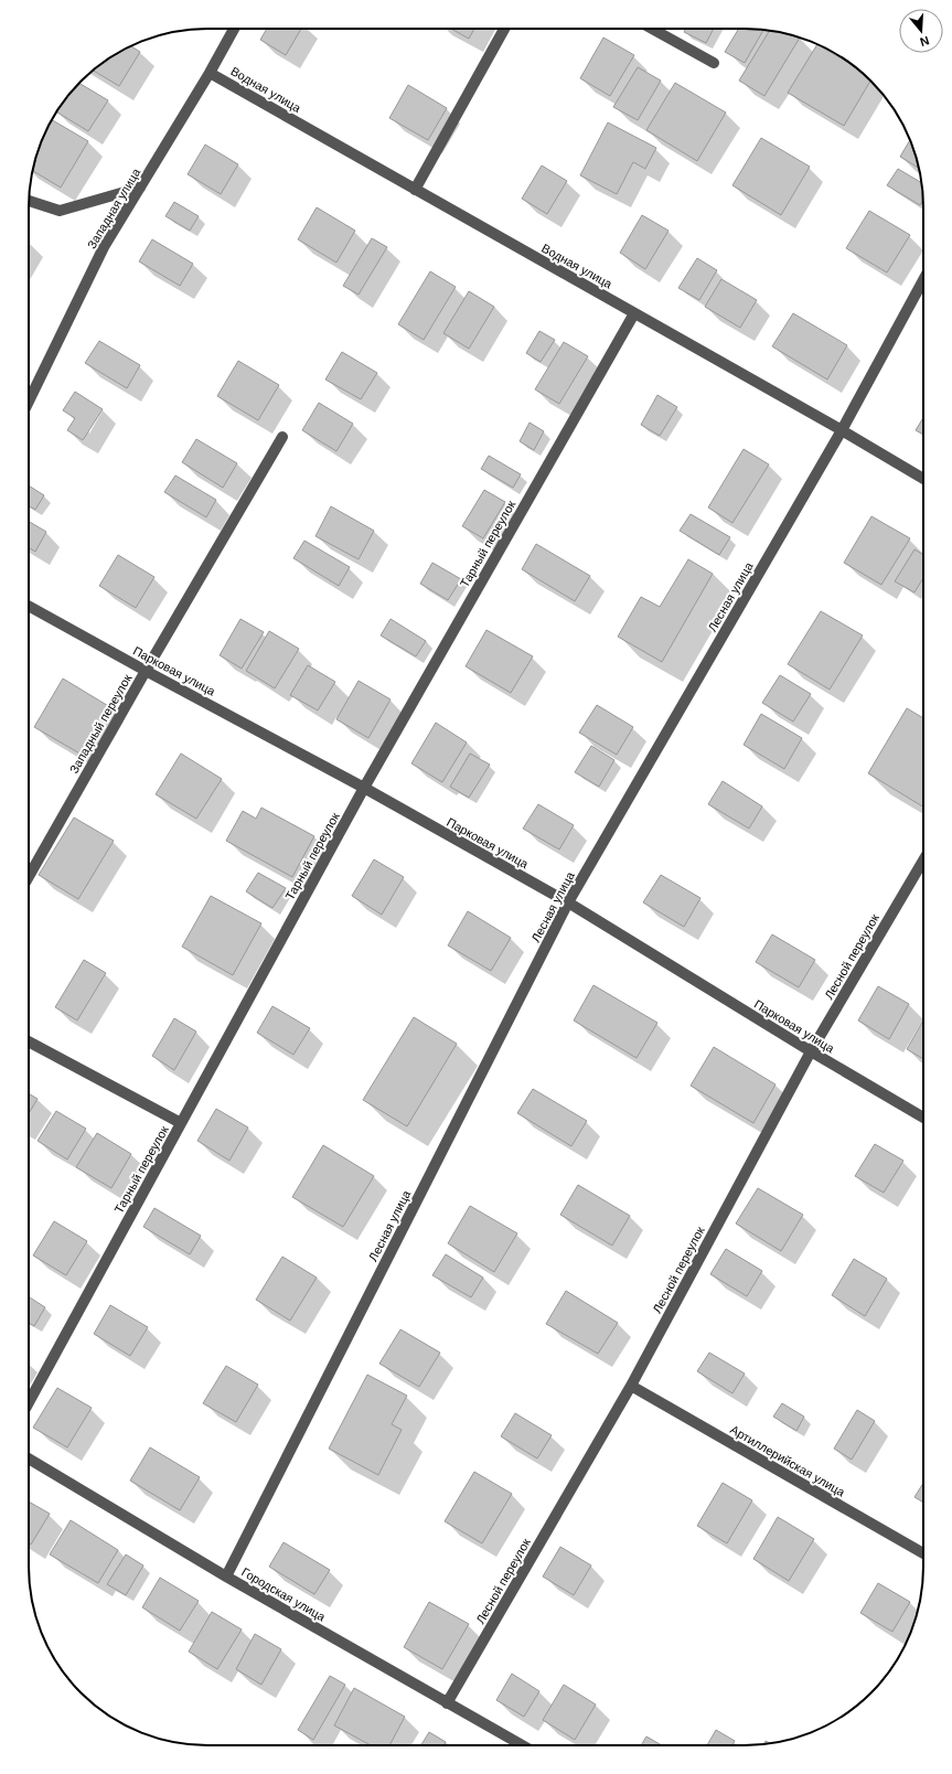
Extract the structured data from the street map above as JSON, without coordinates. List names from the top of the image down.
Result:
{
  "streets": {
    "street": [
      "Водная улица",
      "Западная улица",
      "Тарный переулок",
      "Лесная улица",
      "Парковая улица",
      "Западный переулок",
      "Лесной переулок",
      "Артиллерийская улица",
      "Городская улица"
    ]
  },
  "crossings": [
    ["Водная улица", "Западная улица"],
    ["Водная улица", "Тарный переулок"],
    ["Водная улица", "Лесная улица"],
    ["Тарный переулок", "Парковая улица"],
    ["Лесная улица", "Парковая улица"],
    ["Лесная улица", "Городская улица"],
    ["Парковая улица", "Западный переулок"],
    ["Парковая улица", "Лесной переулок"],
    ["Лесной переулок", "Артиллерийская улица"],
    ["Лесной переулок", "Городская улица"]
  ],
  "north": "bottom"
}
